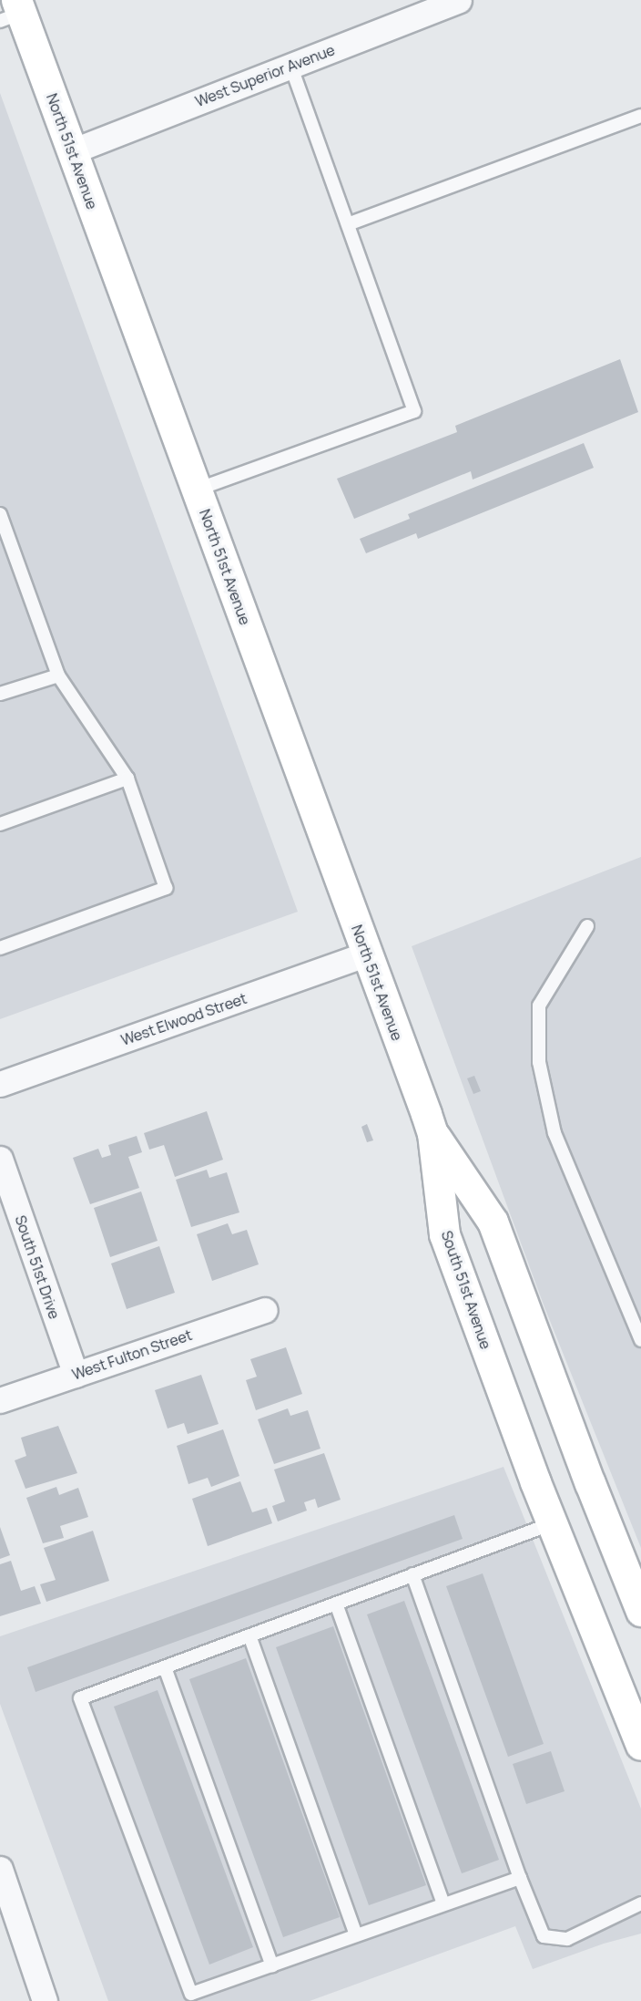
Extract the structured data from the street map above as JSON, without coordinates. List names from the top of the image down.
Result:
{
  "streets": {
    "main road": ["North 51st Avenue", "South 51st Avenue"],
    "street": [
      "West Superior Avenue",
      "West Elwood Street",
      "South 51st Drive",
      "West Fulton Street"
    ]
  },
  "crossings": [
    ["West Superior Avenue", "North 51st Avenue"],
    ["North 51st Avenue", "West Elwood Street"],
    ["North 51st Avenue", "South 51st Avenue"],
    ["South 51st Drive", "West Fulton Street"]
  ]
}
